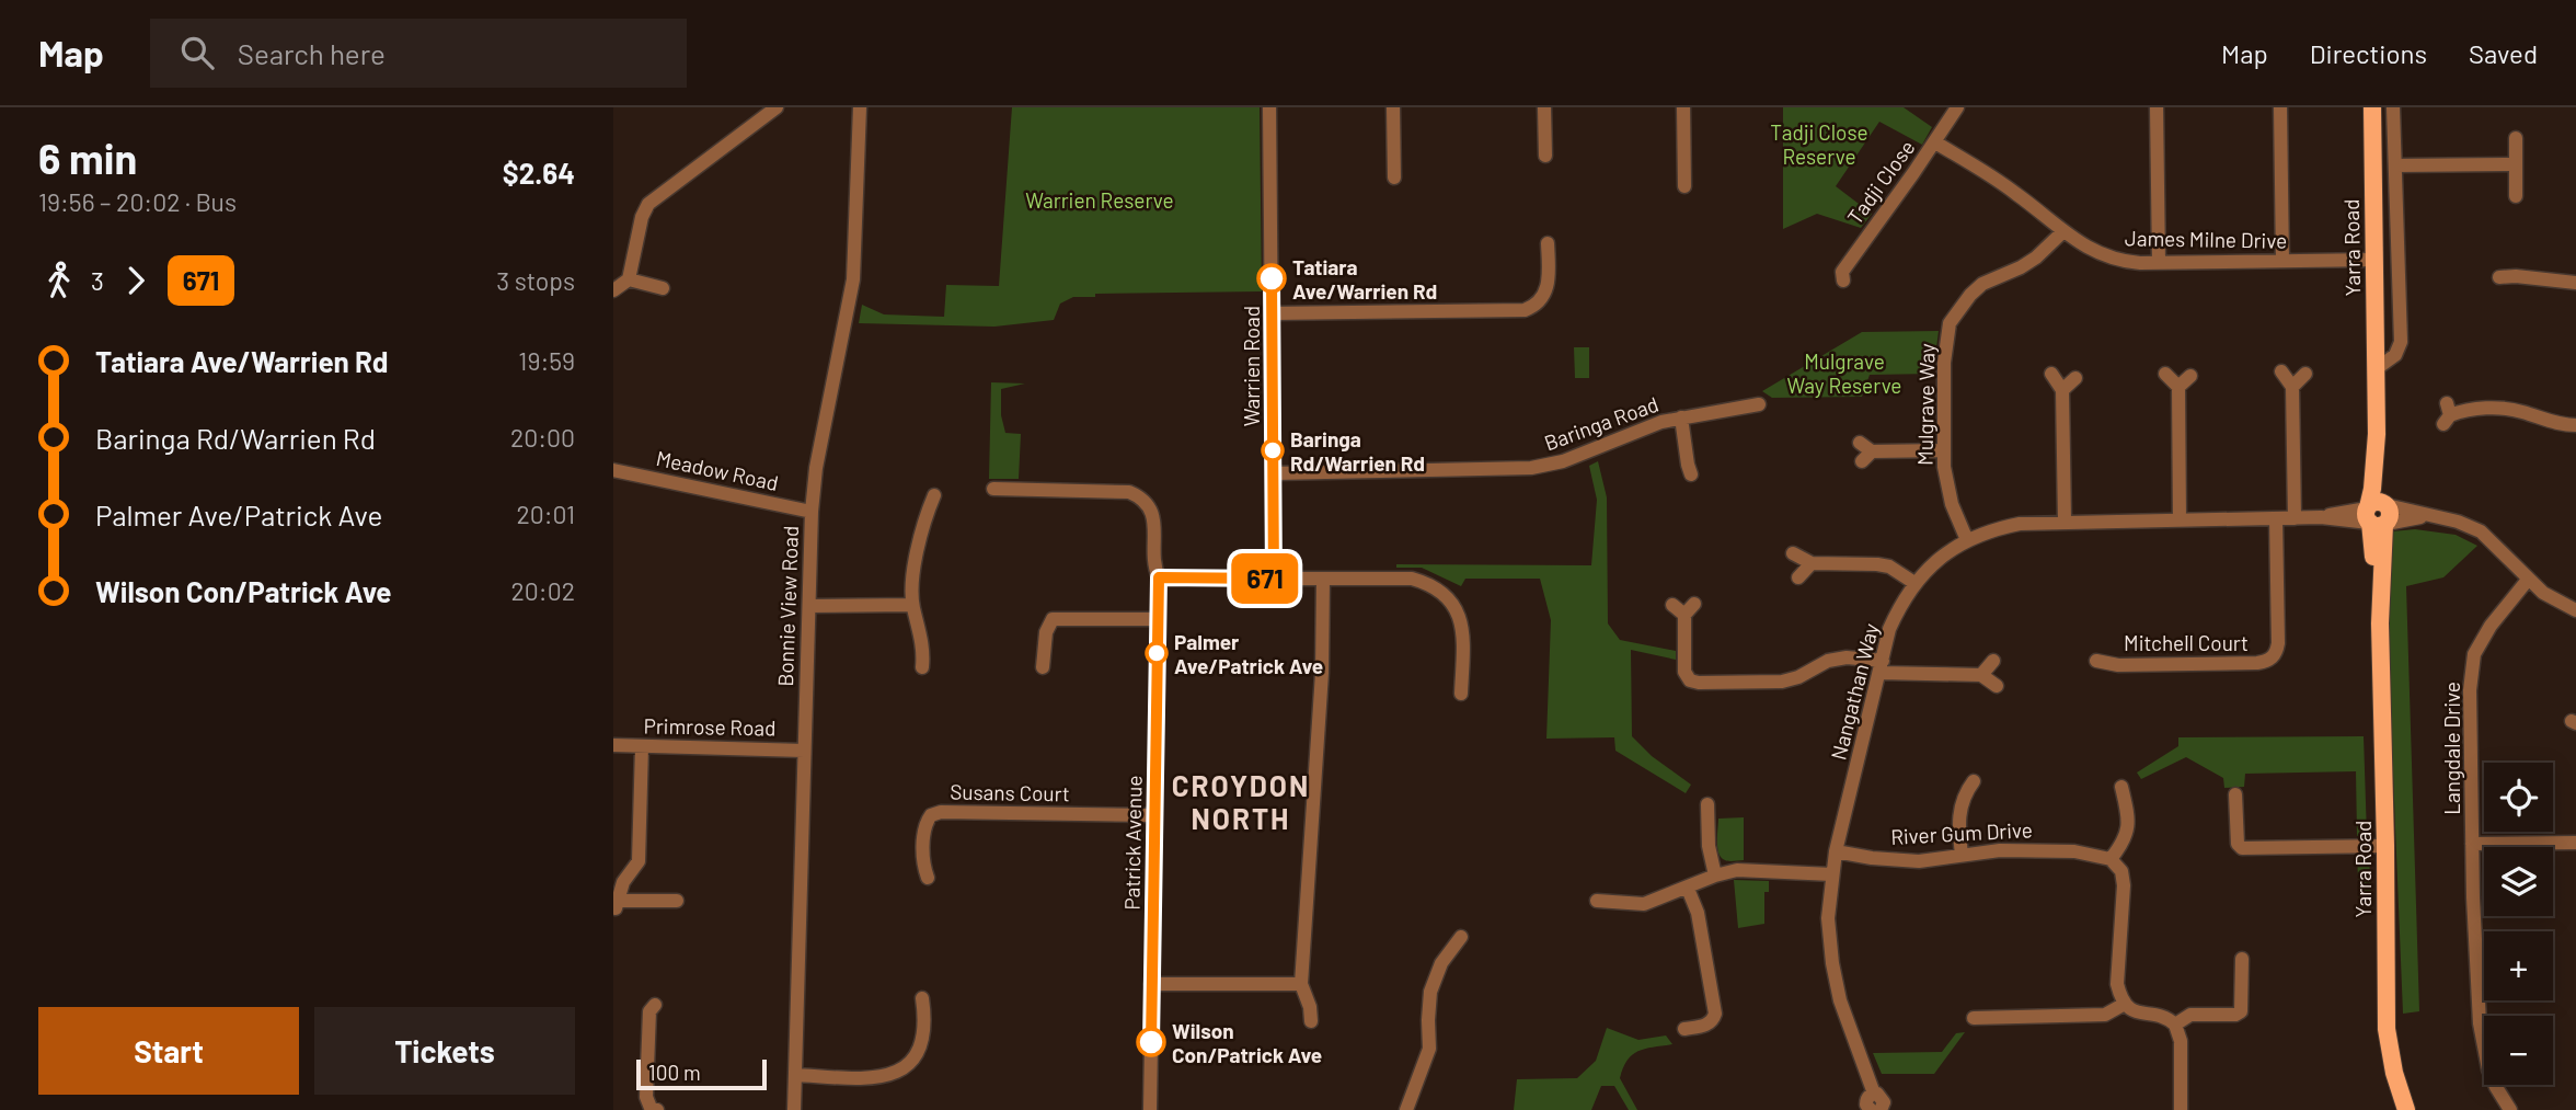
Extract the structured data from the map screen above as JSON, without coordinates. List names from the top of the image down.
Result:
{
  "streets": {
    "main road": ["Yarra Road"],
    "street": [
      "Tadji Close",
      "James Milne Drive",
      "Warrien Road",
      "Mulgrave Way",
      "Baringa Road",
      "Meadow Road",
      "Bonnie View Road",
      "Mitchell Court",
      "Nangathan Way",
      "Primrose Road",
      "Langdale Drive",
      "Susans Court",
      "River Gum Drive",
      "Patrick Avenue"
    ]
  },
  "crossings": [
    ["Tadji Close", "James Milne Drive"],
    ["James Milne Drive", "Yarra Road"],
    ["James Milne Drive", "Mulgrave Way"],
    ["Yarra Road", "Nangathan Way"],
    ["Warrien Road", "Baringa Road"],
    ["Mulgrave Way", "Nangathan Way"],
    ["Meadow Road", "Bonnie View Road"],
    ["Bonnie View Road", "Primrose Road"],
    ["Mitchell Court", "Nangathan Way"],
    ["Nangathan Way", "Langdale Drive"],
    ["Nangathan Way", "River Gum Drive"],
    ["Susans Court", "Patrick Avenue"]
  ],
  "districts": ["CROYDON NORTH"],
  "parks": ["Tadji Close Reserve", "Warrien Reserve", "Mulgrave Way Reserve"],
  "places": [
    "Tatiara Ave/Warrien Rd",
    "Baringa Rd/Warrien Rd",
    "Palmer Ave/Patrick Ave",
    "Wilson Con/Patrick Ave"
  ],
  "lines": ["bus line 671"],
  "scale_bar": "100 m",
  "page": {
    "header": "Map",
    "search": "Search here",
    "nav": ["Map", "Directions", "Saved"],
    "heading": ["6 min", "19:56 – 20:02 · Bus", "$2.64"],
    "on_map": "671",
    "legs": ["3", "671", "3 stops"],
    "list": [
      {
        "name": "Tatiara Ave/Warrien Rd",
        "value": "19:59"
      },
      {
        "name": "Baringa Rd/Warrien Rd",
        "value": "20:00"
      },
      {
        "name": "Palmer Ave/Patrick Ave",
        "value": "20:01"
      },
      {
        "name": "Wilson Con/Patrick Ave",
        "value": "20:02"
      }
    ],
    "map_buttons": ["+", "−"],
    "buttons": ["Start", "Tickets"],
    "scale": "100 m"
  }
}
